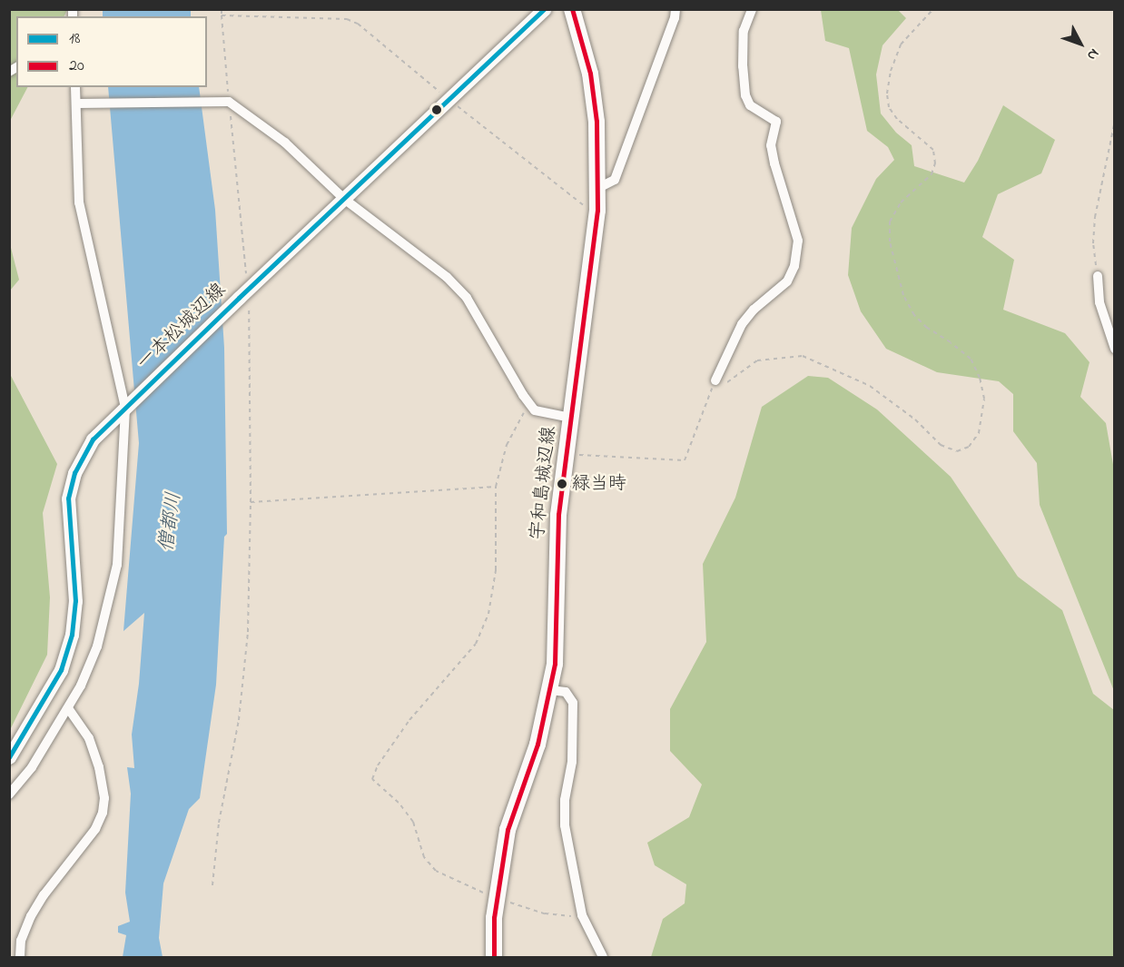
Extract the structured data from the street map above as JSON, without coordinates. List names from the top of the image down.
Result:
{
  "streets": {
    "main road": ["一本松城辺線", "宇和島城辺線"]
  },
  "water": ["僧都川"],
  "places": ["緑当時"],
  "lines": ["transit line 18", "transit line 20"],
  "legend": ["18", "20"],
  "north": "bottom right"
}
